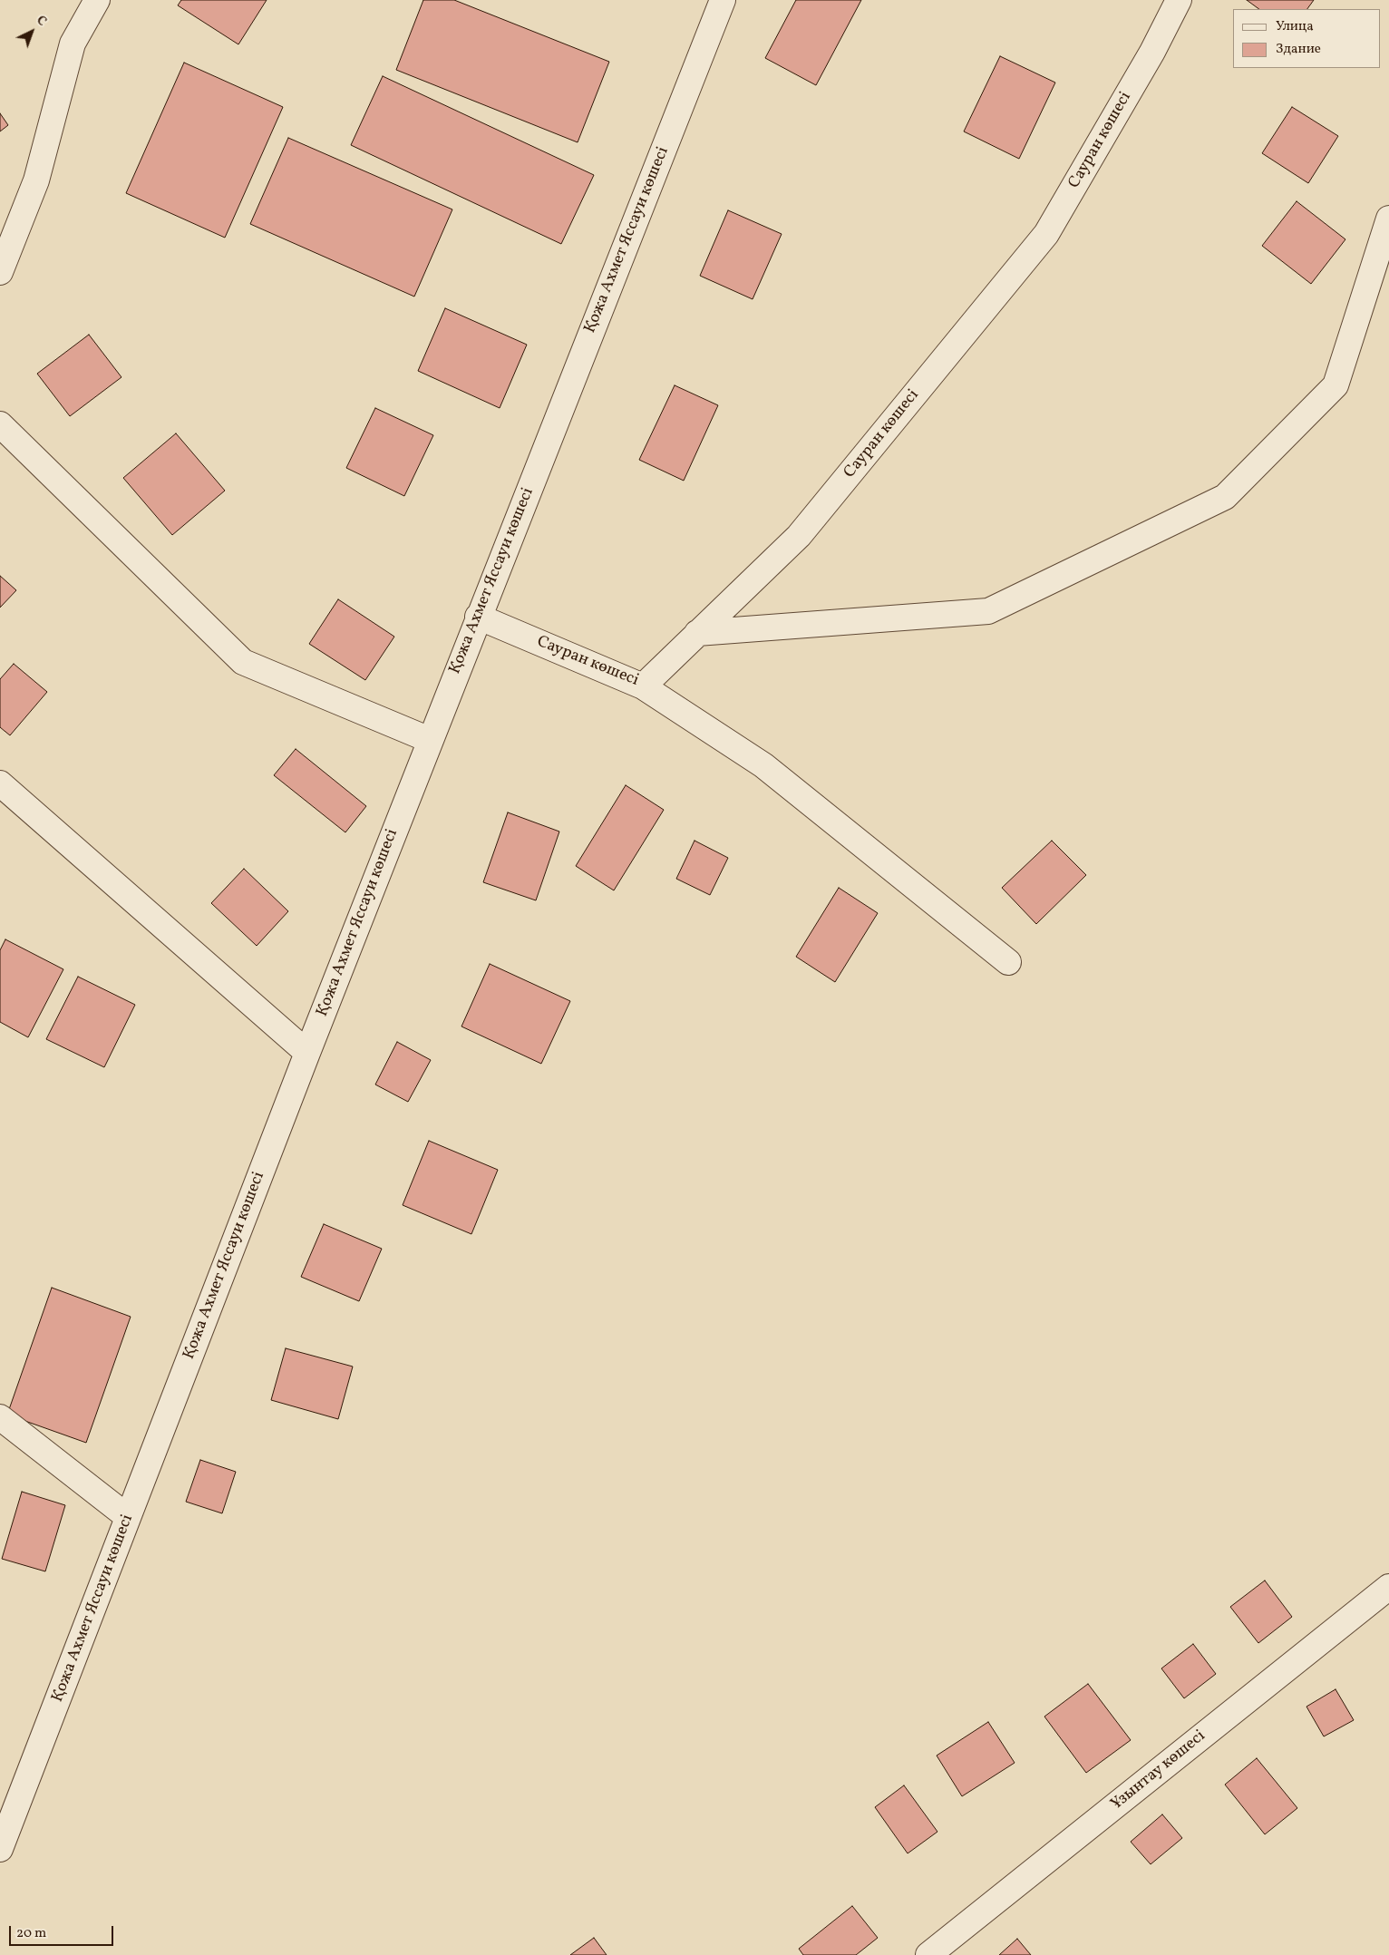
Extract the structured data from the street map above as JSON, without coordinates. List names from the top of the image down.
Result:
{
  "streets": {
    "street": ["Сауран көшесі", "Қожа Ахмет Яссауи көшесі", "Ұзынтау көшесі"]
  },
  "crossings": [
    ["Сауран көшесі", "Қожа Ахмет Яссауи көшесі"]
  ],
  "legend": ["Улица", "Здание"],
  "scale_bar": "20 m",
  "north": "top right"
}
